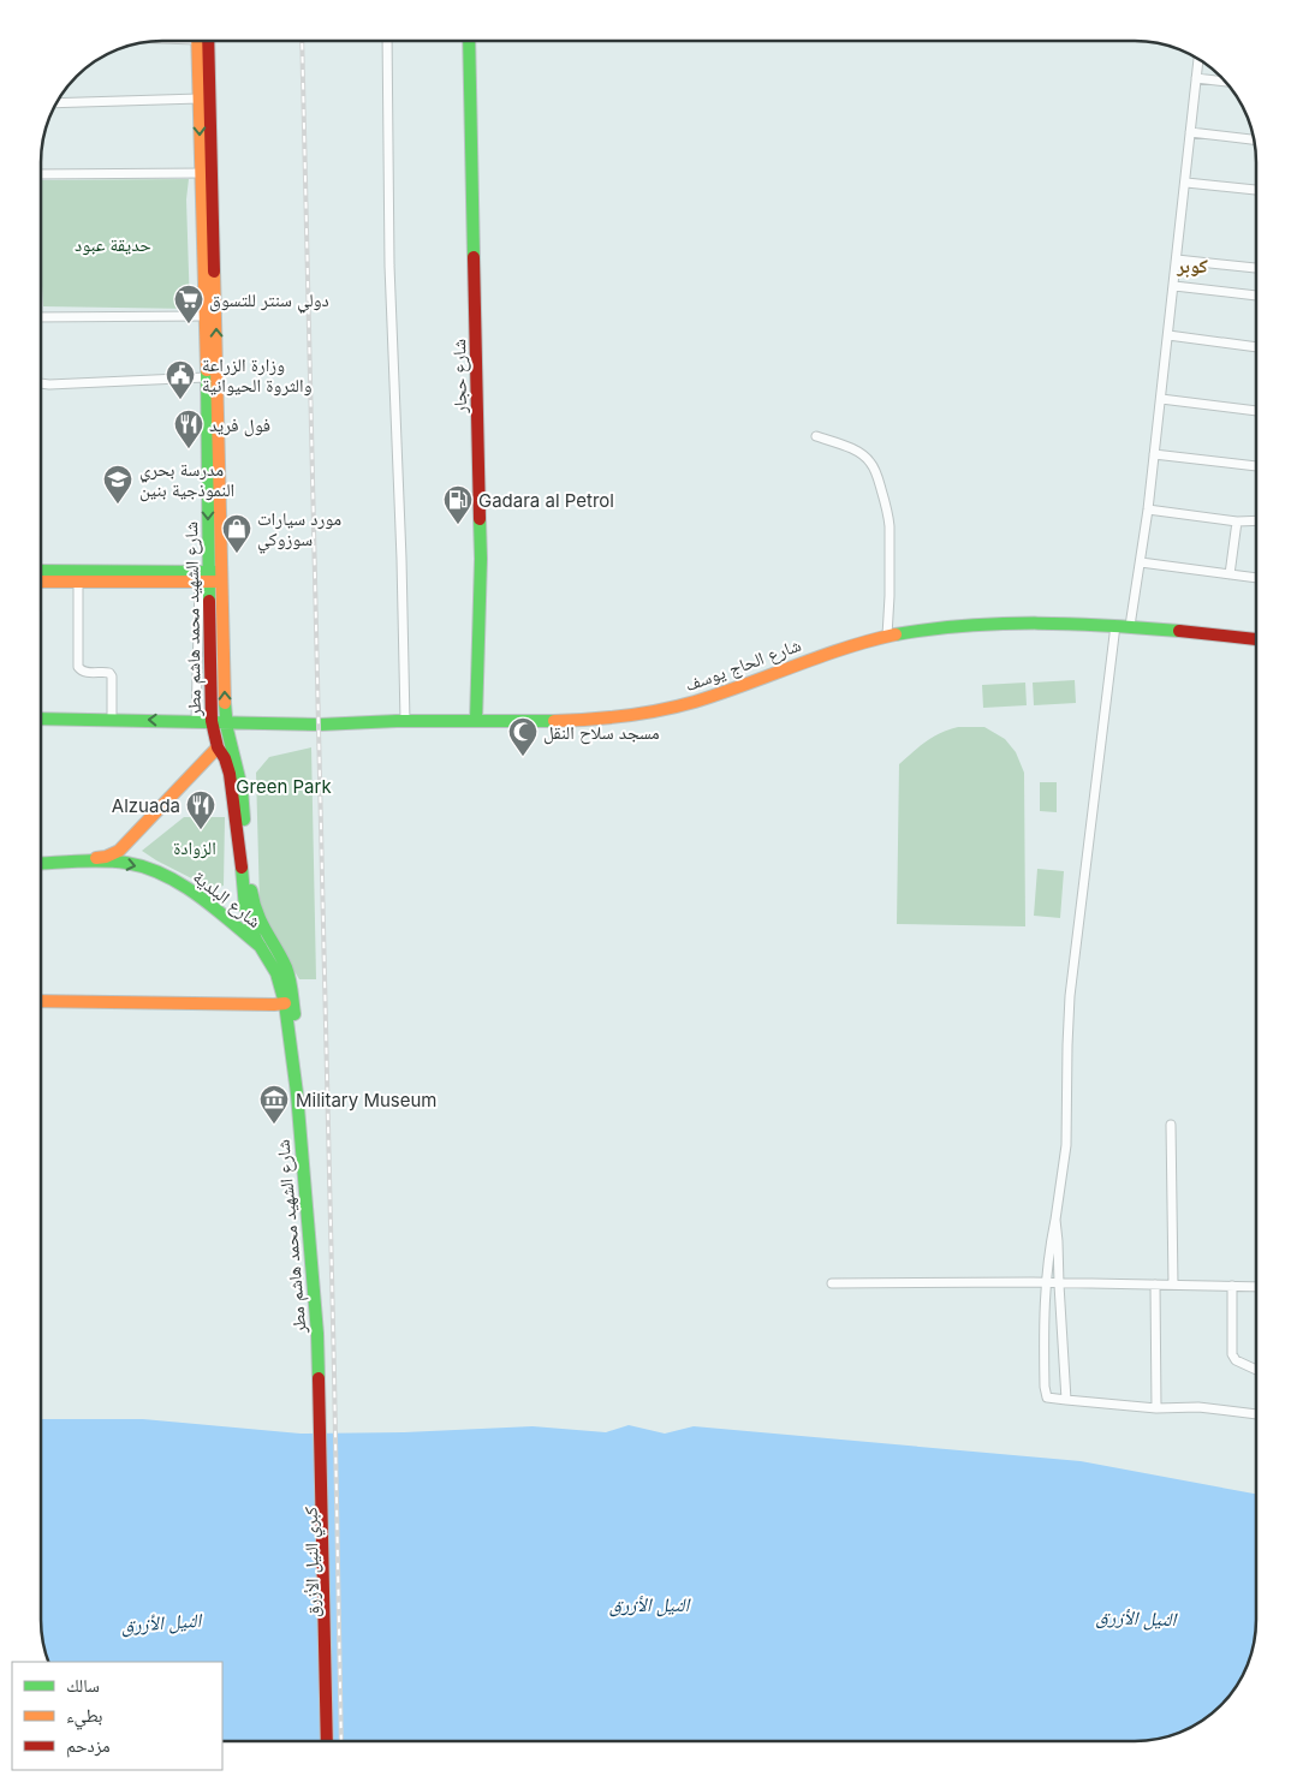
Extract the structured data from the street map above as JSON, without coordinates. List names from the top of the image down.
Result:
{
  "streets": {
    "main road": [
      "شارع حجار",
      "شارع الشهيد محمد هاشم مطر",
      "شارع الحاج يوسف",
      "شارع البلدية",
      "كبري النيل الأزرق"
    ]
  },
  "crossings": [
    ["شارع حجار", "شارع الحاج يوسف"],
    ["شارع الشهيد محمد هاشم مطر", "شارع الحاج يوسف"],
    ["شارع الشهيد محمد هاشم مطر", "شارع البلدية"],
    ["شارع الشهيد محمد هاشم مطر", "كبري النيل الأزرق"]
  ],
  "one_way": ["شارع البلدية"],
  "districts": ["كوبر"],
  "water": ["النيل الأزرق"],
  "parks": ["حديقة عبود", "Green Park", "الزوادة"],
  "places": {
    "supermarket": ["دولي سنتر للتسوق"],
    "public building": ["وزارة الزراعة والثروة الحيوانية"],
    "restaurant": ["فول فريد", "Alzuada"],
    "school or university": ["مدرسة بحري النموذجية بنين"],
    "fuel station": ["Gadara al Petrol"],
    "shop": ["مورد سيارات سوزوكي"],
    "mosque": ["مسجد سلاح النقل"],
    "museum": ["Military Museum"]
  },
  "legend": ["سالك", "بطيء", "مزدحم"]
}
